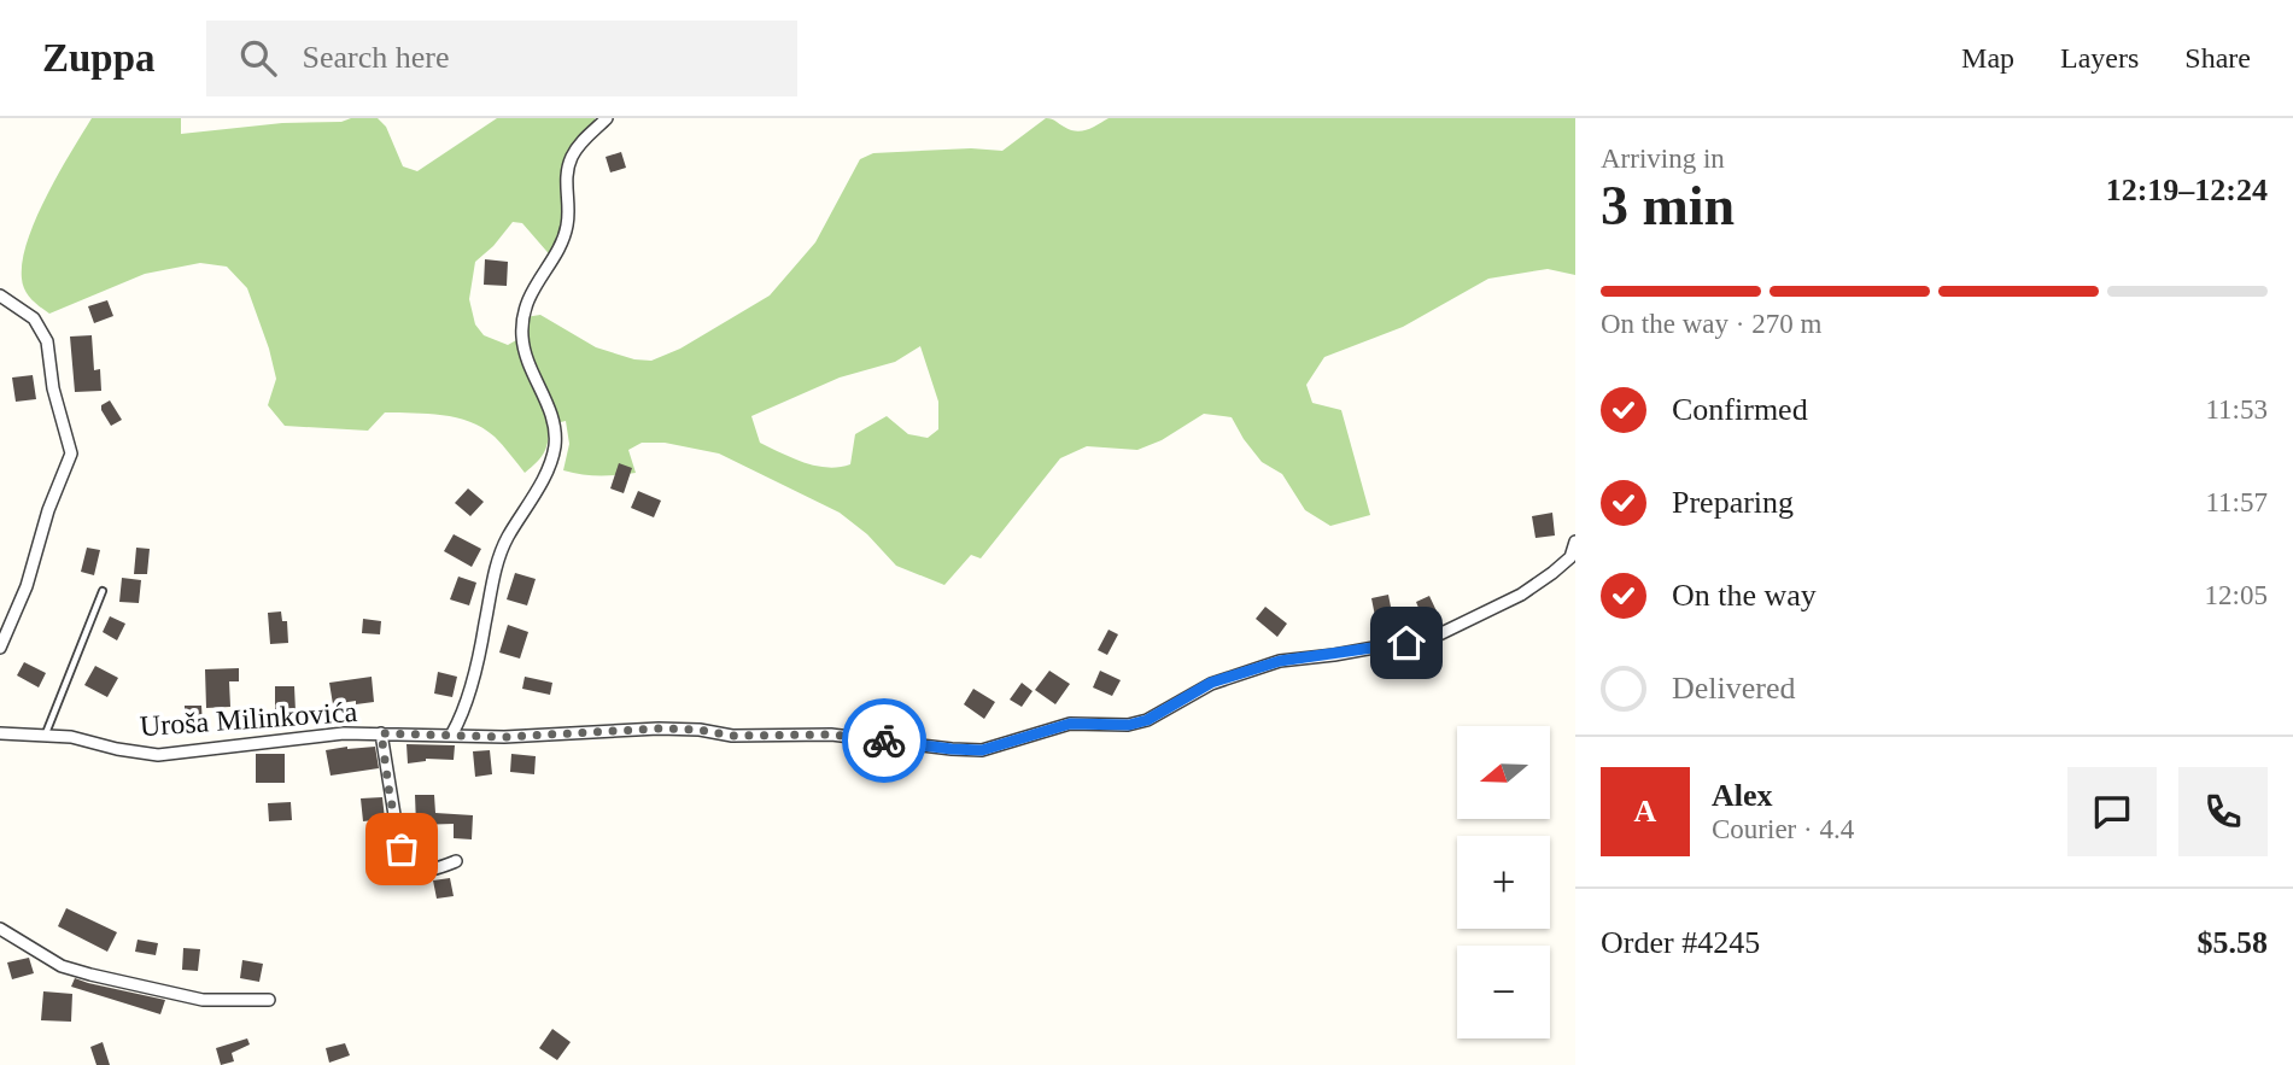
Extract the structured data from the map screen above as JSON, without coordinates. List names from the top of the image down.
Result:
{
  "streets": {
    "street": ["Uroša Milinkovića"]
  },
  "north": "left",
  "page": {
    "header": "Zuppa",
    "search": "Search here",
    "nav": ["Map", "Layers", "Share"],
    "heading": ["3 min", "Arriving in", "12:19–12:24"],
    "panel": [
      "Alex",
      "Courier · 4.4",
      "Order #4245",
      "$5.58"
    ],
    "bar": "On the way · 270 m",
    "list": [
      ["Confirmed", "11:53"],
      ["Preparing", "11:57"],
      ["On the way", "12:05"],
      "Delivered"
    ],
    "map_buttons": ["+", "−"],
    "round": "A"
  }
}
